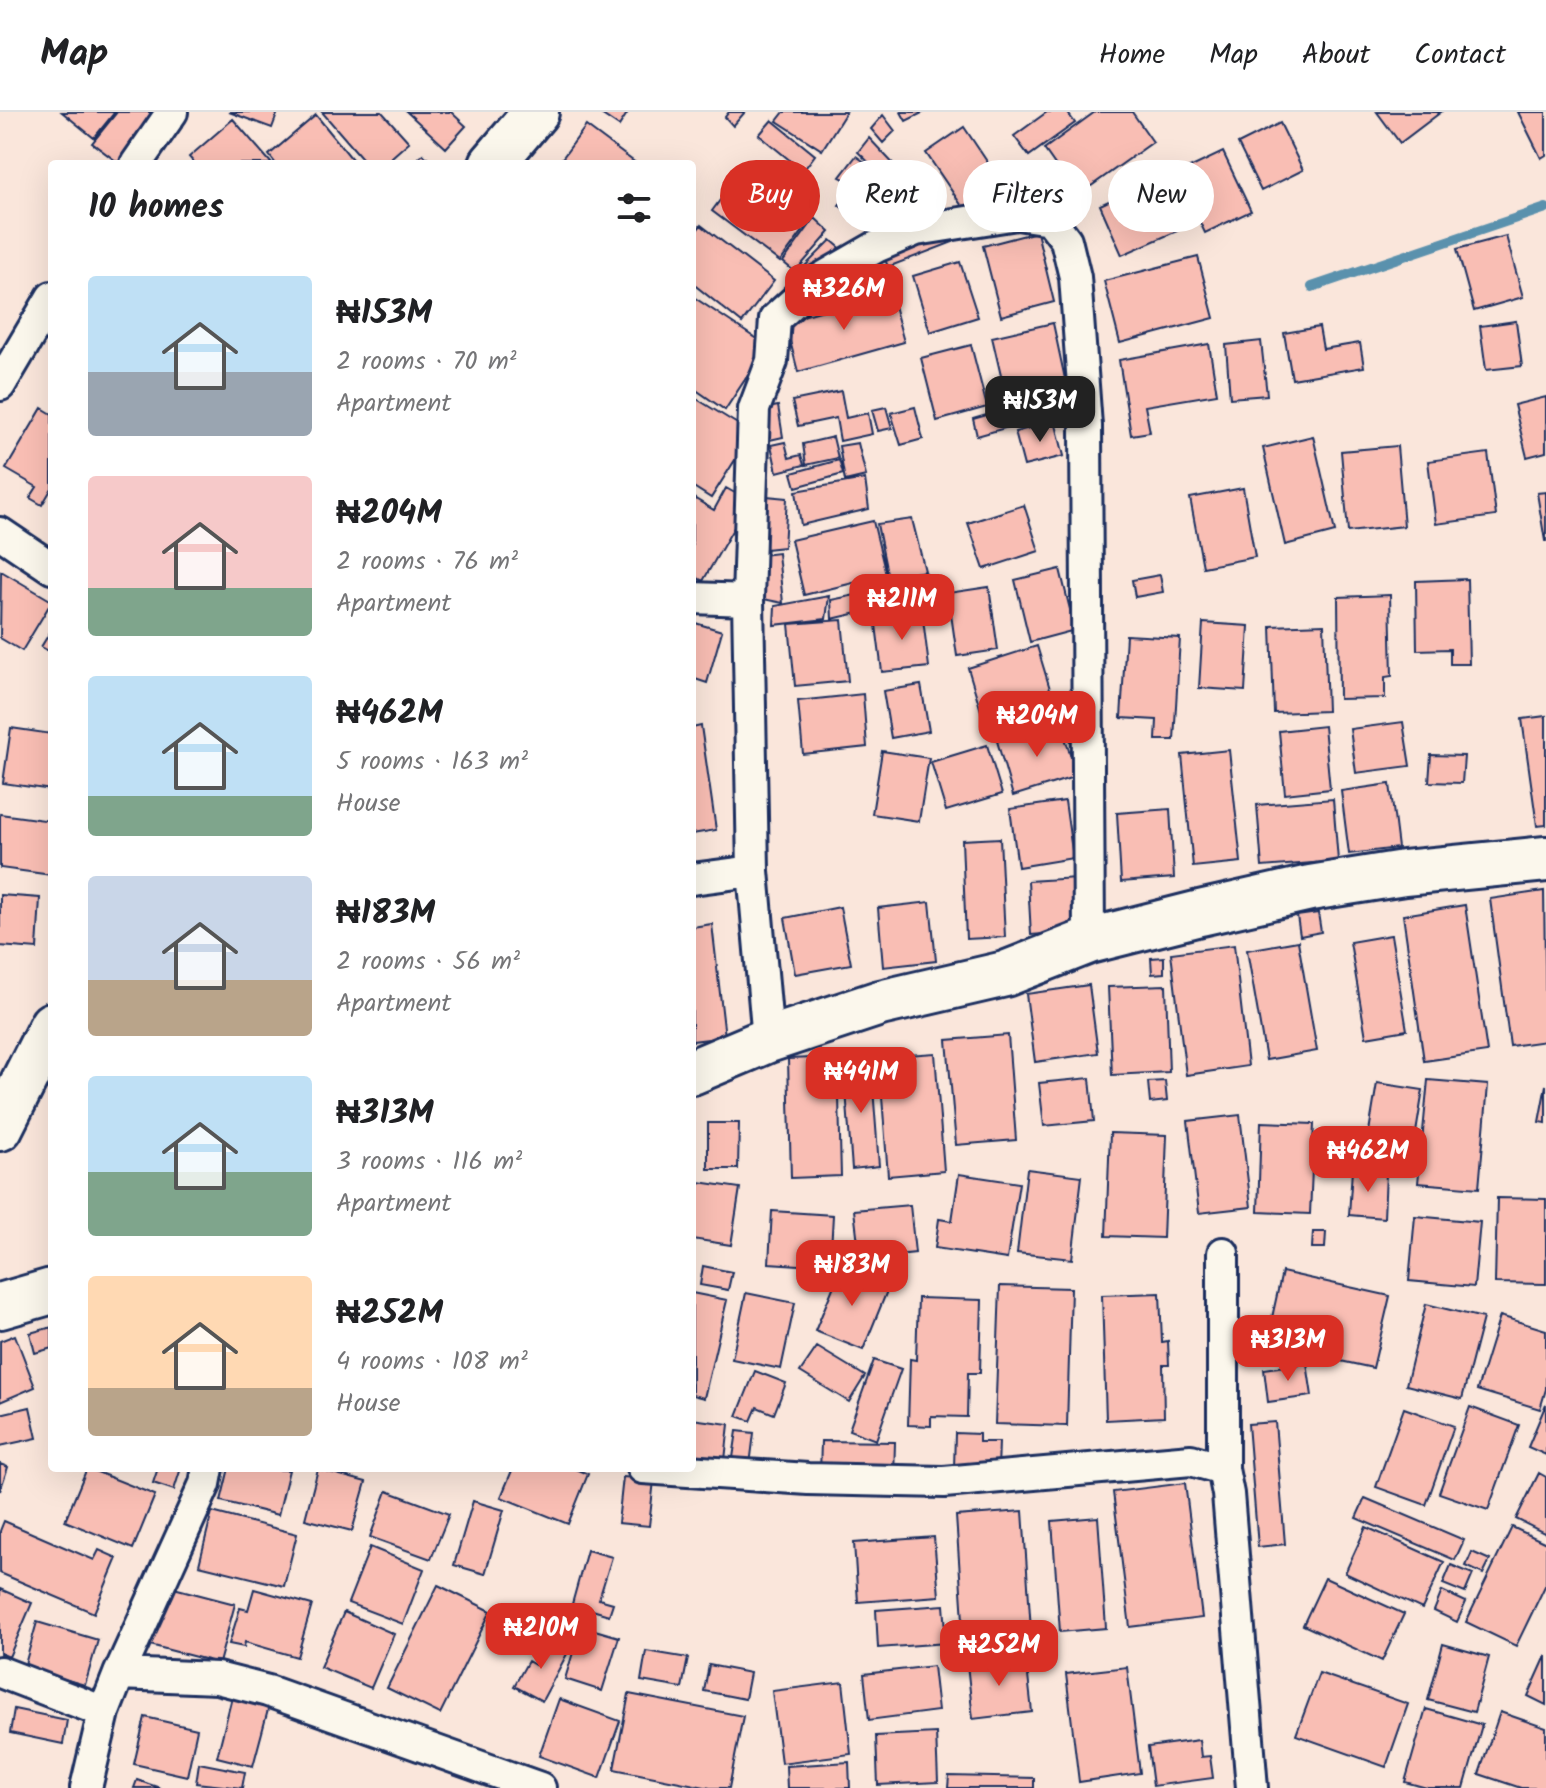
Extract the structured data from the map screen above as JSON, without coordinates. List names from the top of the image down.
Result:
{
  "page": {
    "header": "Map",
    "nav": [
      "Home",
      "Map",
      "About",
      "Contact"
    ],
    "chip": [
      "Buy",
      "Rent",
      "Filters",
      "New"
    ],
    "heading": "10 homes",
    "list": [
      {
        "name": "₦153M",
        "note": "2 rooms · 70 m² · Apartment"
      },
      {
        "name": "₦204M",
        "note": "2 rooms · 76 m² · Apartment"
      },
      {
        "name": "₦462M",
        "note": "5 rooms · 163 m² · House"
      },
      {
        "name": "₦183M",
        "note": "2 rooms · 56 m² · Apartment"
      },
      {
        "name": "₦313M",
        "note": "3 rooms · 116 m² · Apartment"
      },
      {
        "name": "₦252M",
        "note": "4 rooms · 108 m² · House"
      }
    ],
    "price": [
      "₦326M",
      "₦153M",
      "₦211M",
      "₦204M",
      "₦441M",
      "₦462M",
      "₦183M",
      "₦313M",
      "₦210M",
      "₦252M"
    ]
  }
}
